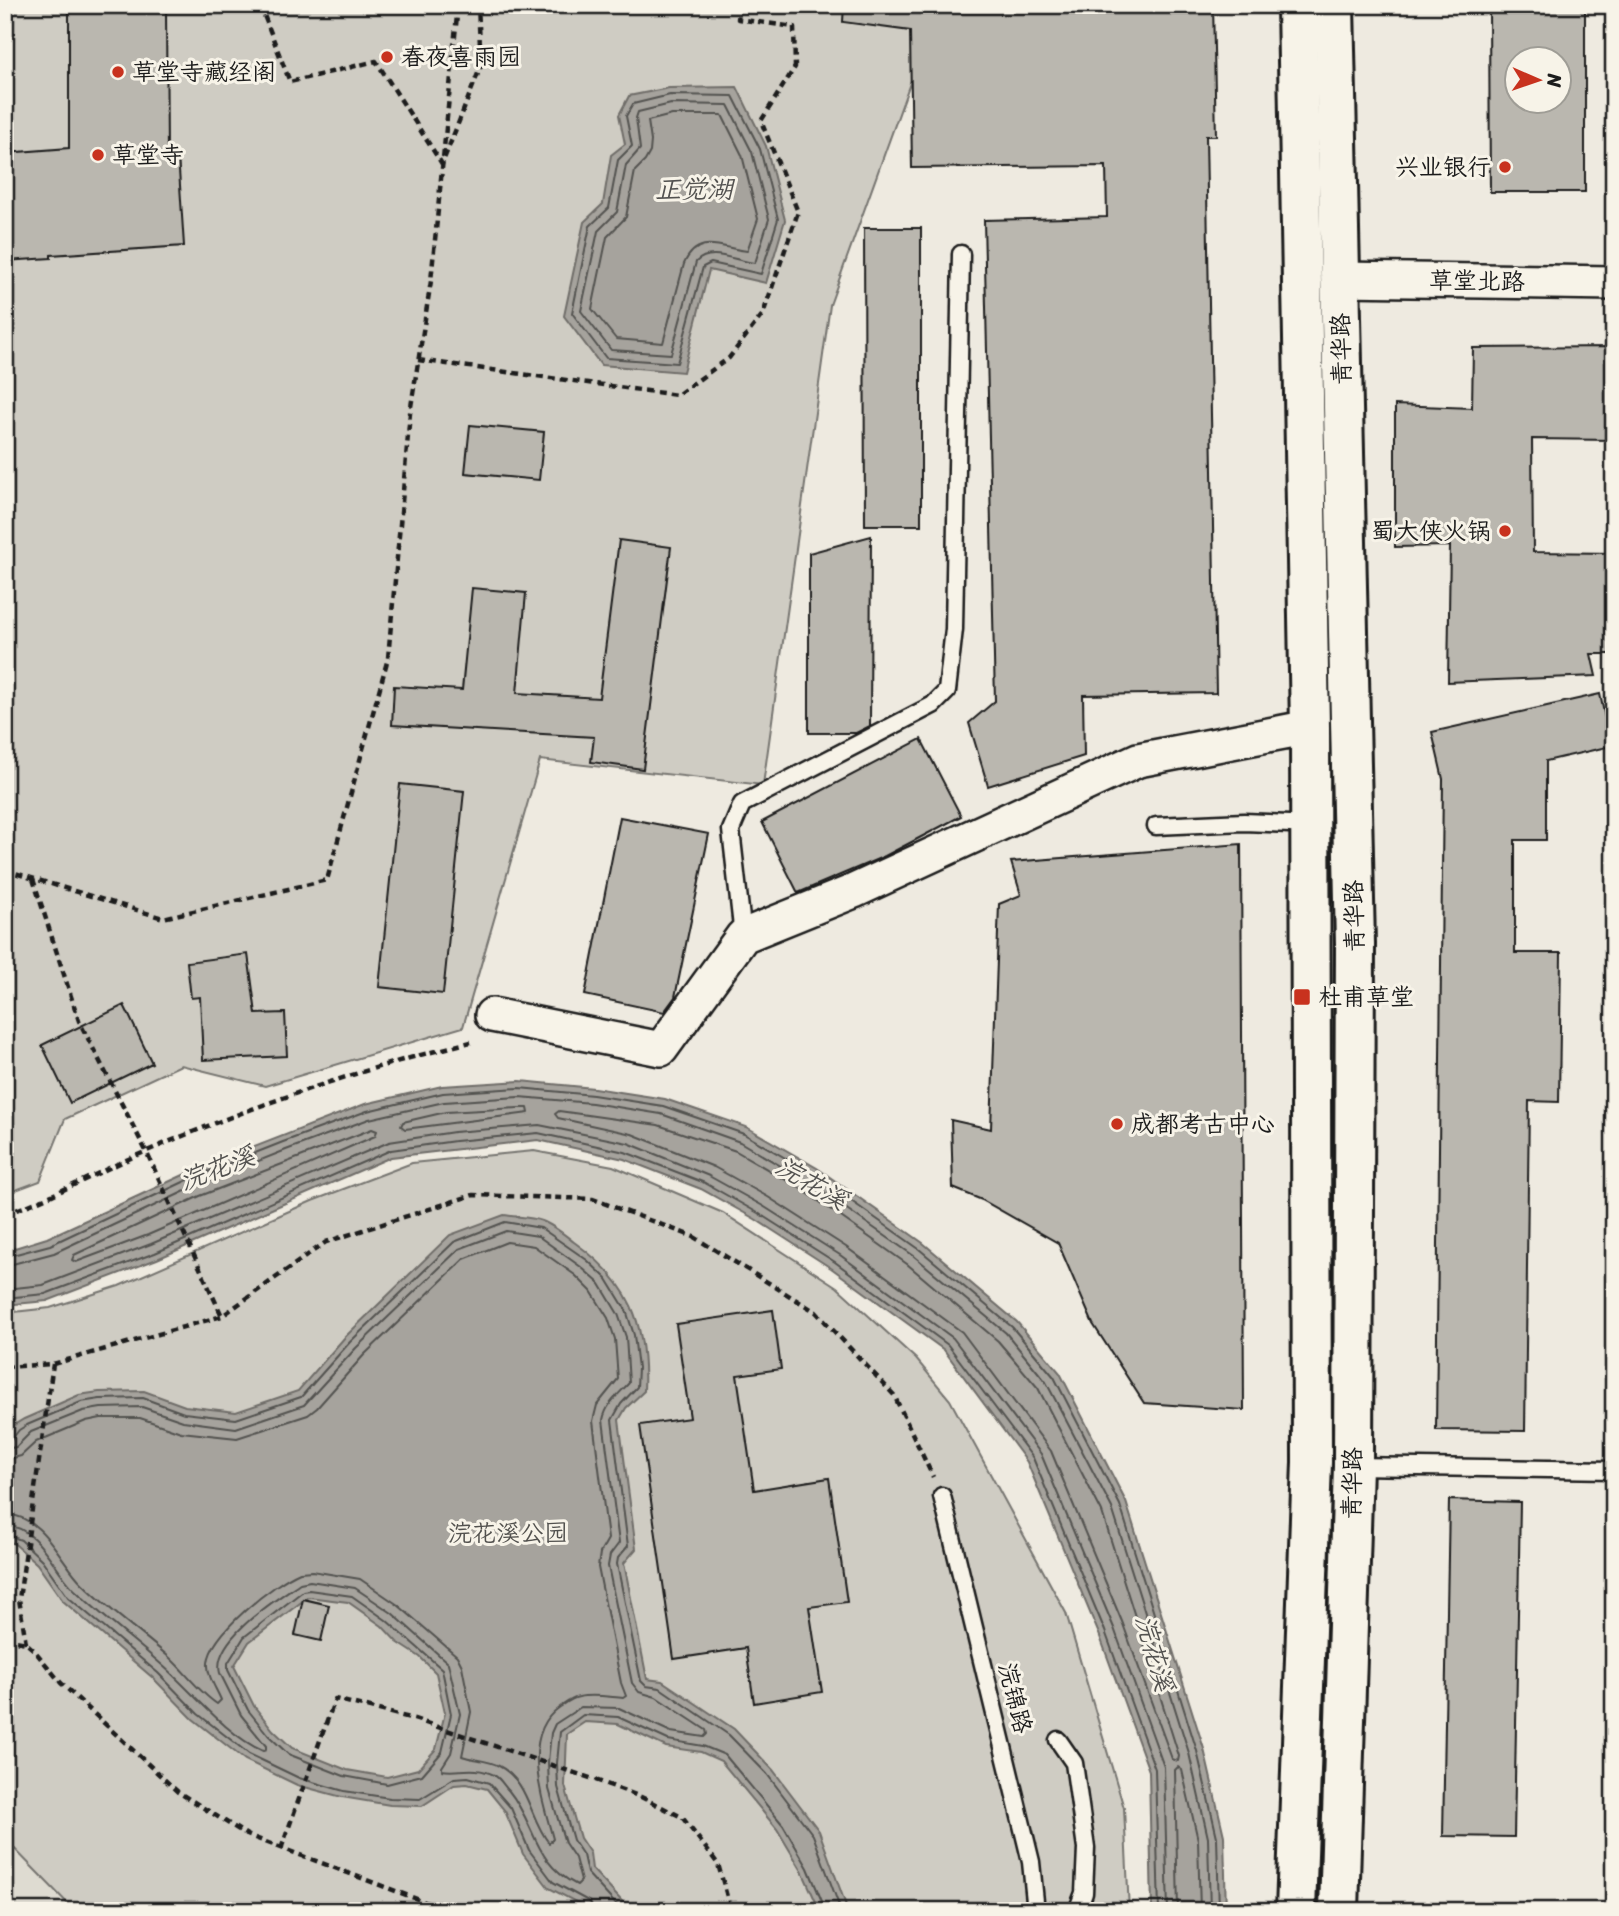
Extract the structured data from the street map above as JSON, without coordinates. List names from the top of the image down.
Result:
{
  "streets": {
    "main road": ["青华路"],
    "street": ["草堂北路"],
    "lane": ["浣锦路"]
  },
  "crossings": [
    ["草堂北路", "青华路"]
  ],
  "water": ["正觉湖", "浣花溪"],
  "parks": ["浣花溪公园"],
  "places": {
    "other": [
      "春夜喜雨园",
      "草堂寺藏经阁",
      "草堂寺",
      "兴业银行",
      "蜀大侠火锅",
      "成都考古中心"
    ],
    "transit": ["杜甫草堂"]
  },
  "north": "right"
}
